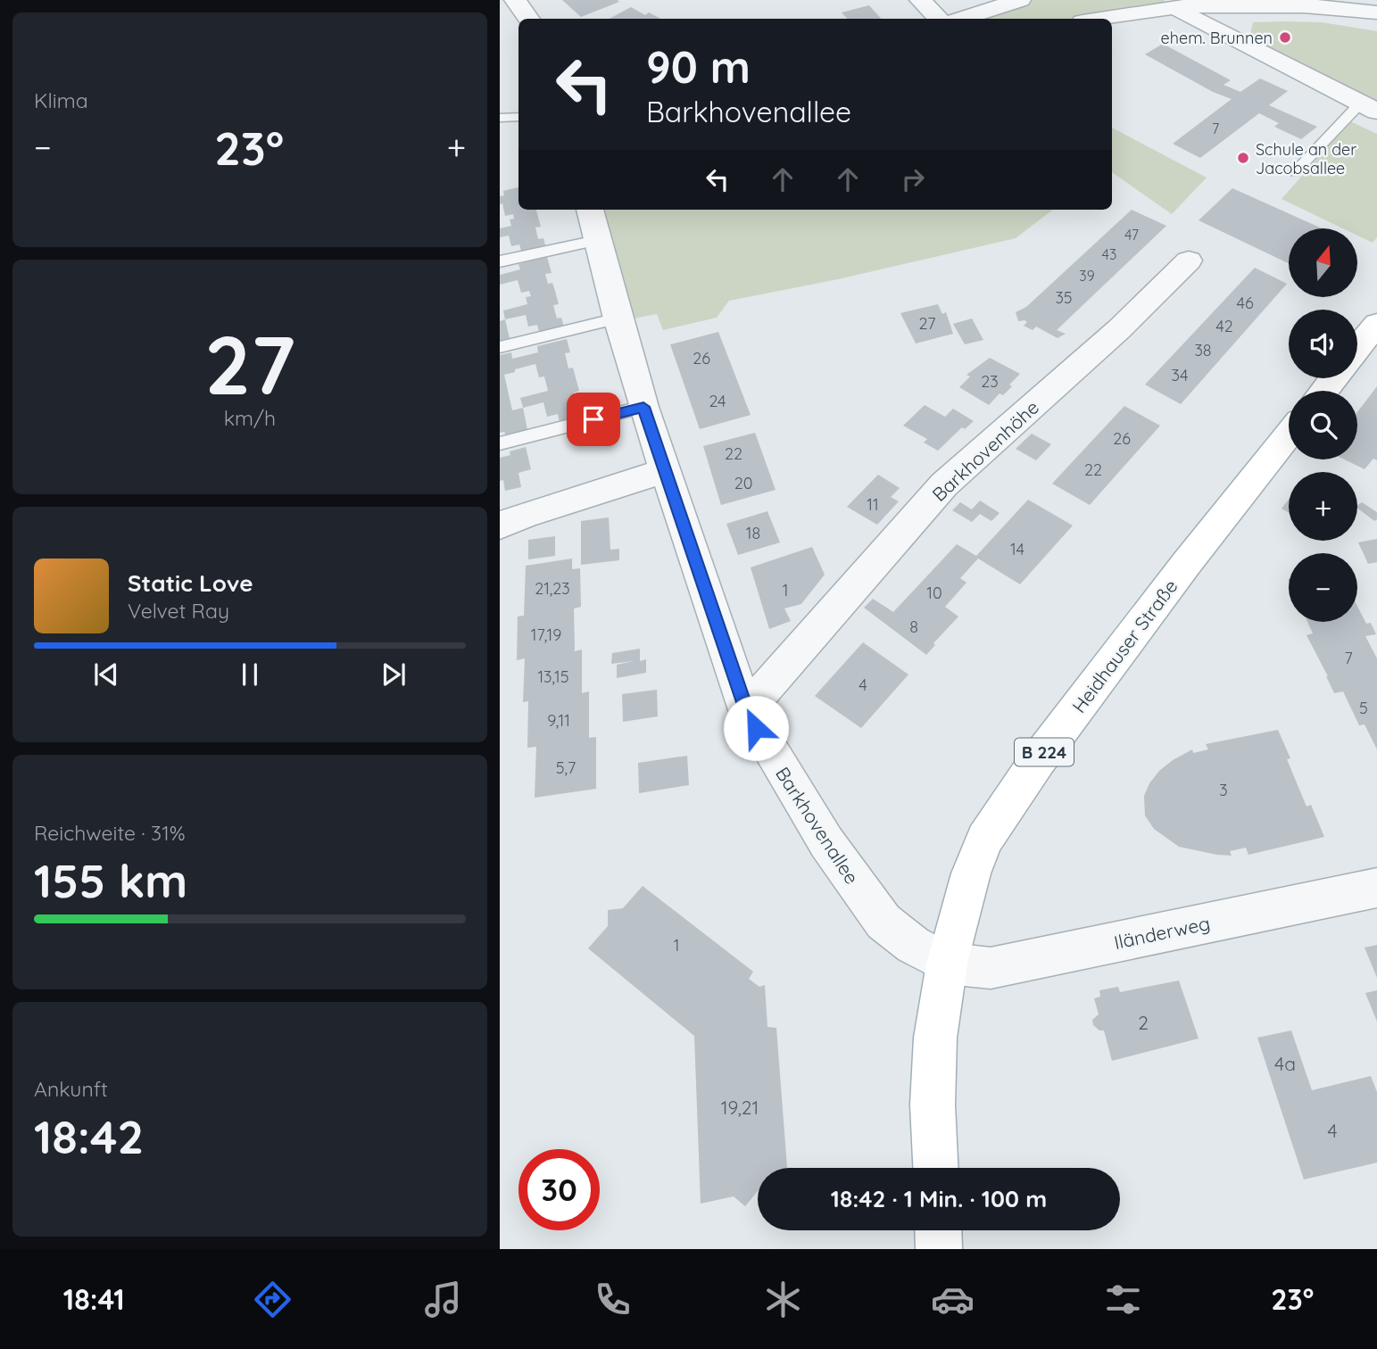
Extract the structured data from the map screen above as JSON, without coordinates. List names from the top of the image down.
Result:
{
  "streets": {
    "main road": ["Heidhauser Straße", "B 224"],
    "street": ["Barkhovenhöhe", "Barkhovenallee", "Iländerweg"]
  },
  "crossings": [
    ["Barkhovenhöhe", "Barkhovenallee"],
    ["Heidhauser Straße", "Barkhovenallee"],
    ["Heidhauser Straße", "Iländerweg"],
    ["Barkhovenallee", "Iländerweg"]
  ],
  "places": ["ehem. Brunnen", "Schule an der Jacobsallee"],
  "house_numbers": [
    "7",
    "47",
    "43",
    "39",
    "35",
    "46",
    "27",
    "42",
    "38",
    "26",
    "34",
    "23",
    "24",
    "26",
    "22",
    "22",
    "20",
    "11",
    "18",
    "14",
    "21,23",
    "1",
    "10",
    "8",
    "17,19",
    "7",
    "13,15",
    "4",
    "5",
    "9,11",
    "5,7",
    "3",
    "1",
    "2",
    "4a",
    "19,21",
    "4"
  ],
  "north": "top",
  "page": {
    "tile": [
      "Klima",
      ["27", "km/h"],
      ["Reichweite · 31%", "155 km"],
      ["Ankunft", "18:42"]
    ],
    "turn": ["90 m", "Barkhovenallee"],
    "heat": ["−", "23°", "+"],
    "map_buttons": ["+", "−"],
    "song": ["Static Love", "Velvet Ray"],
    "limit": "30",
    "trip": "18:42 · 1 Min. · 100 m",
    "tabs": ["18:41", "23°"]
  }
}
